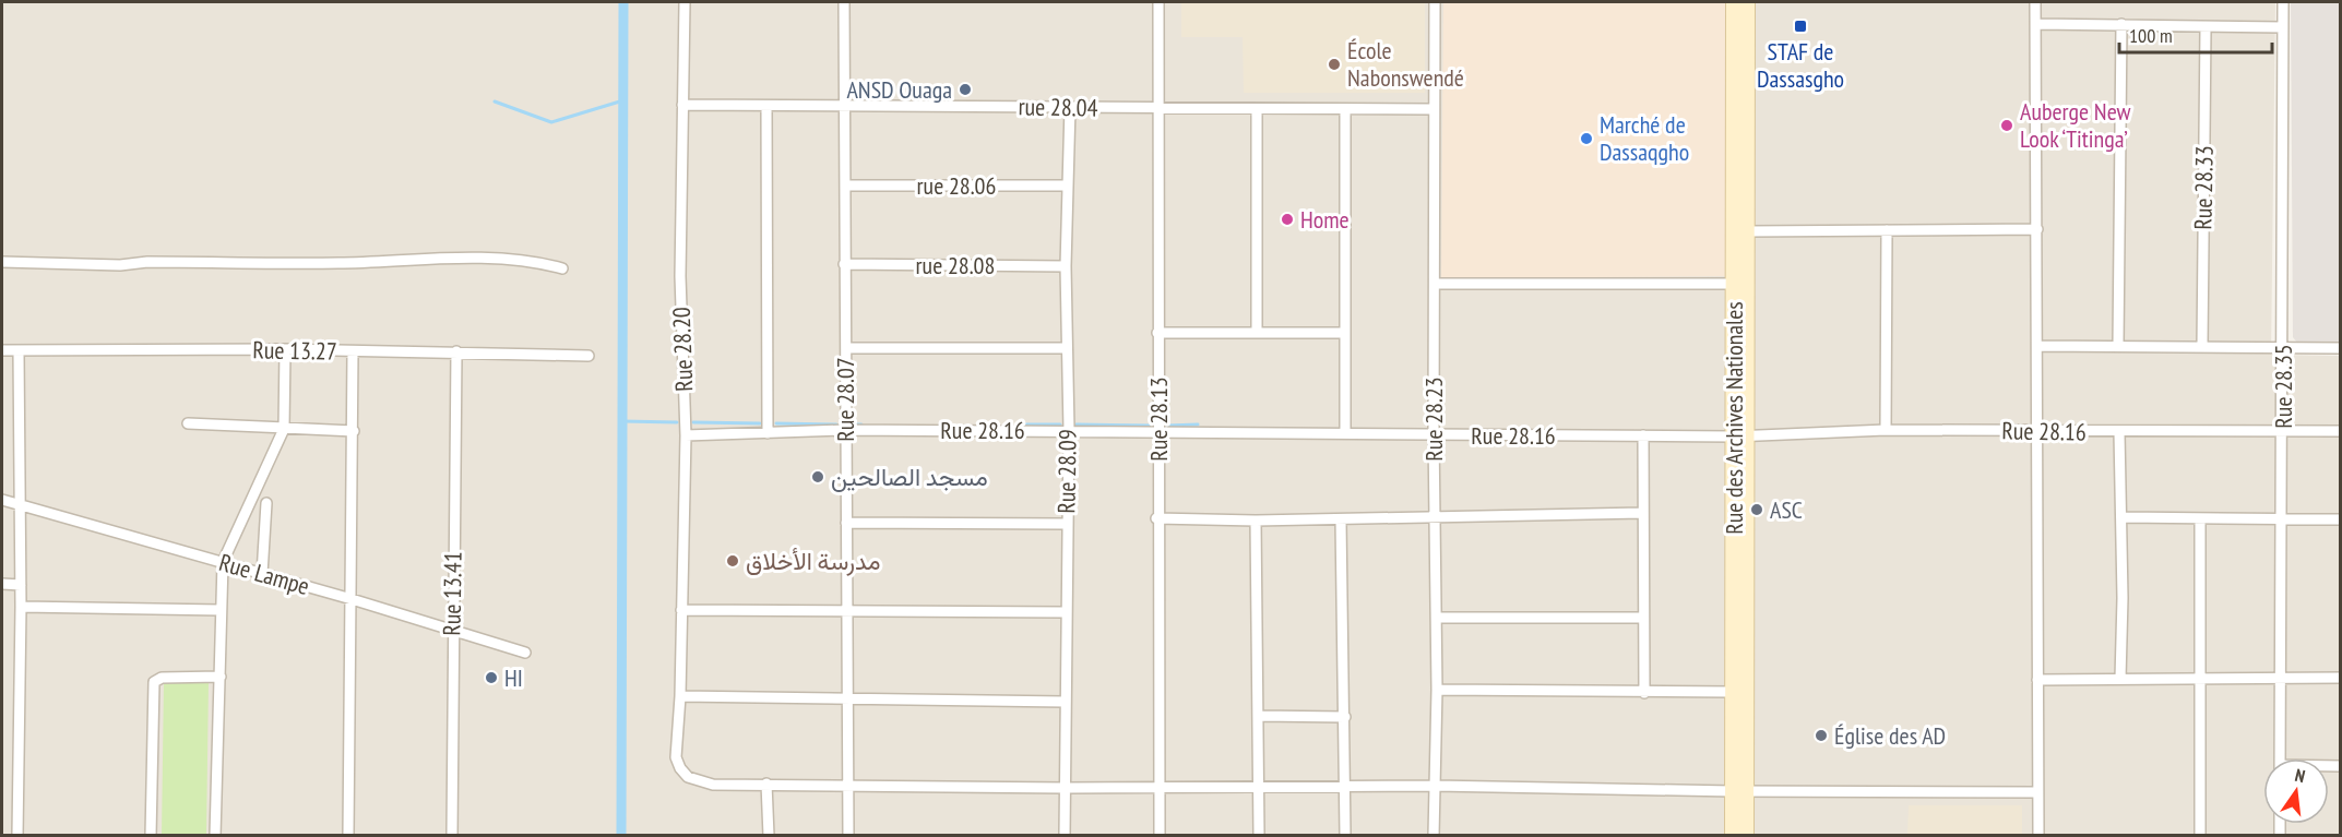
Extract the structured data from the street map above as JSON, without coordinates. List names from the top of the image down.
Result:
{
  "streets": {
    "street": [
      "rue 28.04",
      "rue 28.06",
      "Rue 28.33",
      "rue 28.08",
      "Rue 28.20",
      "Rue 13.27",
      "Rue 28.35",
      "Rue 28.07",
      "Rue des Archives Nationales",
      "Rue 28.13",
      "Rue 28.23",
      "Rue 28.16",
      "Rue 28.09",
      "Rue Lampe",
      "Rue 13.41"
    ]
  },
  "crossings": [
    ["rue 28.04", "Rue 28.20"],
    ["rue 28.04", "Rue 28.07"],
    ["rue 28.04", "Rue 28.13"],
    ["rue 28.04", "Rue 28.23"],
    ["rue 28.04", "Rue 28.09"],
    ["rue 28.06", "Rue 28.07"],
    ["rue 28.06", "Rue 28.09"],
    ["rue 28.08", "Rue 28.07"],
    ["rue 28.08", "Rue 28.09"],
    ["Rue 28.20", "Rue 28.16"],
    ["Rue 13.27", "Rue 13.41"],
    ["Rue 28.35", "Rue 28.16"],
    ["Rue 28.07", "Rue 28.16"],
    ["Rue des Archives Nationales", "Rue 28.16"],
    ["Rue 28.13", "Rue 28.16"],
    ["Rue 28.23", "Rue 28.16"],
    ["Rue 28.16", "Rue 28.09"],
    ["Rue Lampe", "Rue 13.41"]
  ],
  "places": {
    "transit": ["STAF de Dassasgho"],
    "other": [
      "École Nabonswendé",
      "ANSD Ouaga",
      "Auberge New Look ‘Titinga’",
      "Marché de Dassaqgho",
      "Home",
      "مسجد الصالحين",
      "ASC",
      "مدرسة الأخلاق",
      "HI",
      "Église des AD"
    ]
  },
  "scale_bar": "100 m",
  "north": "top"
}
